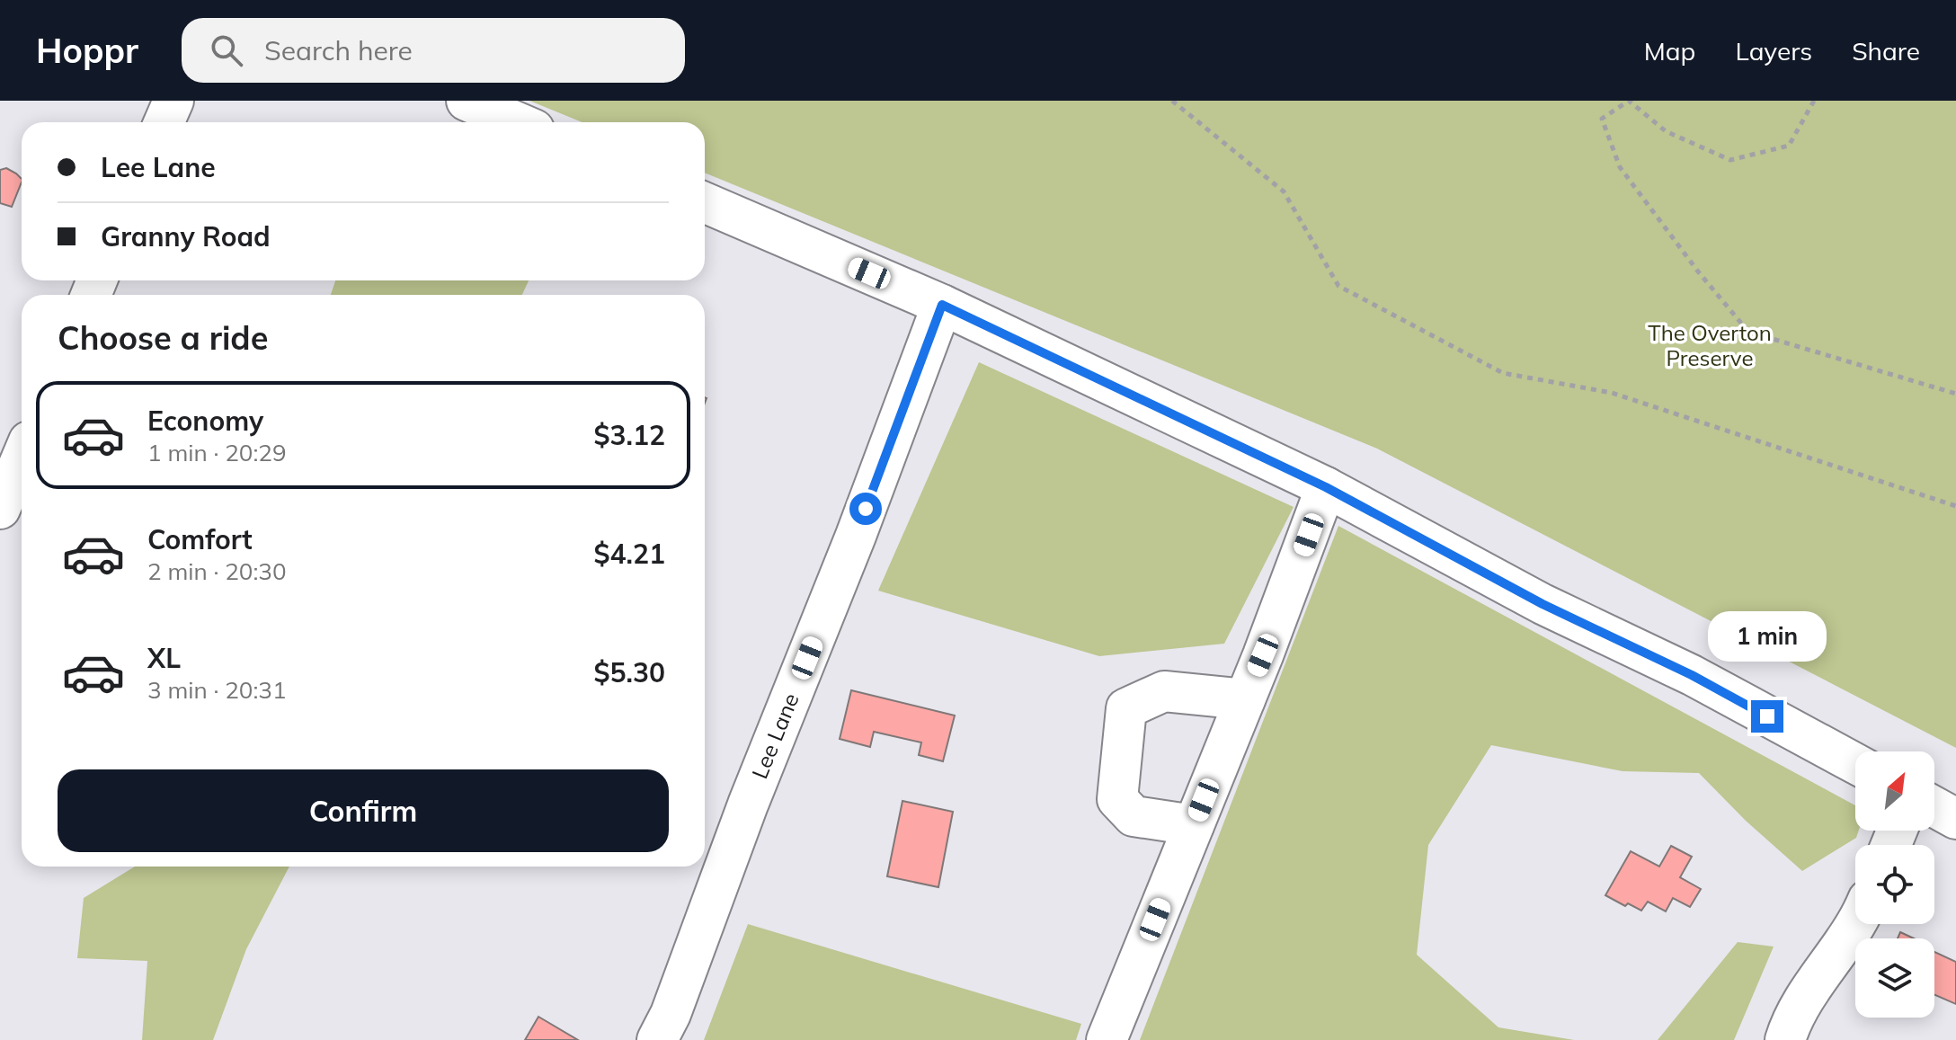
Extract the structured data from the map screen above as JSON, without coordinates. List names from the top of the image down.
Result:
{
  "streets": {
    "street": ["Lee Lane"]
  },
  "parks": ["The Overton Preserve"],
  "north": "top right",
  "page": {
    "header": "Hoppr",
    "search": "Search here",
    "nav": ["Map", "Layers", "Share"],
    "banner": ["Lee Lane", "Granny Road"],
    "heading": "Choose a ride",
    "list": [
      {
        "name": "Economy",
        "note": "1 min · 20:29",
        "value": "$3.12"
      },
      {
        "name": "Comfort",
        "note": "2 min · 20:30",
        "value": "$4.21"
      },
      {
        "name": "XL",
        "note": "3 min · 20:31",
        "value": "$5.30"
      }
    ],
    "bubble": "1 min",
    "buttons": "Confirm"
  }
}
